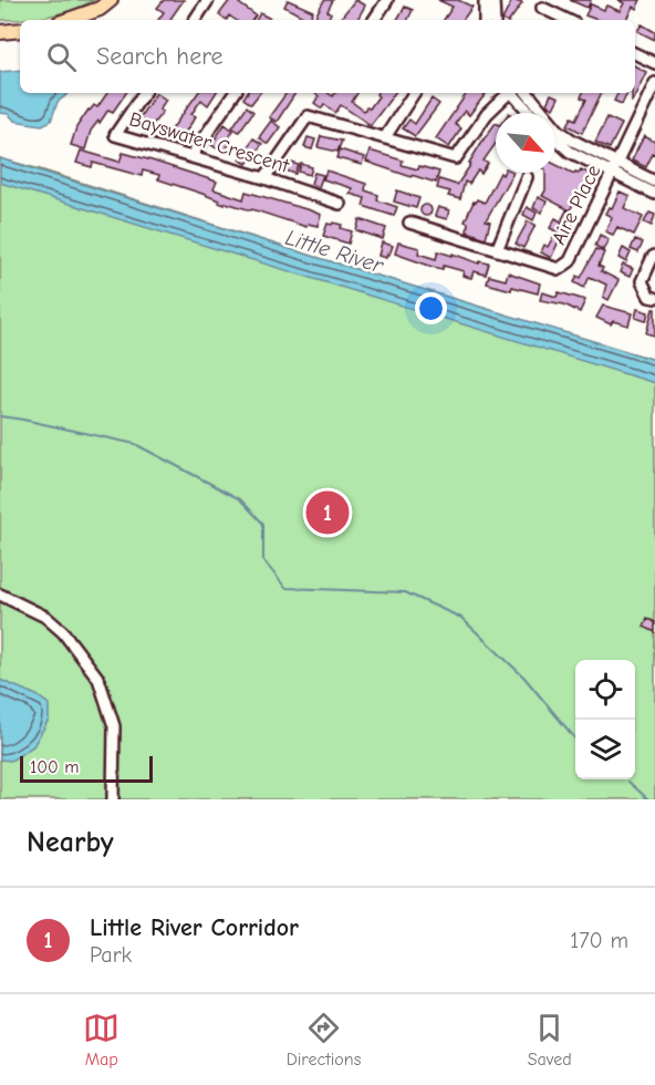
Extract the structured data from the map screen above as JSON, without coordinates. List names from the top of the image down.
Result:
{
  "streets": {
    "street": ["Bayswater Crescent", "Aire Place"]
  },
  "water": ["Little River"],
  "scale_bar": "100 m",
  "north": "bottom right",
  "page": {
    "search": "Search here",
    "pins": "1",
    "scale": "100 m",
    "heading": "Nearby",
    "list": [
      {
        "mark": "1",
        "name": "Little River Corridor",
        "note": "Park",
        "value": "170 m"
      }
    ],
    "nav": ["Map", "Directions", "Saved"]
  }
}
